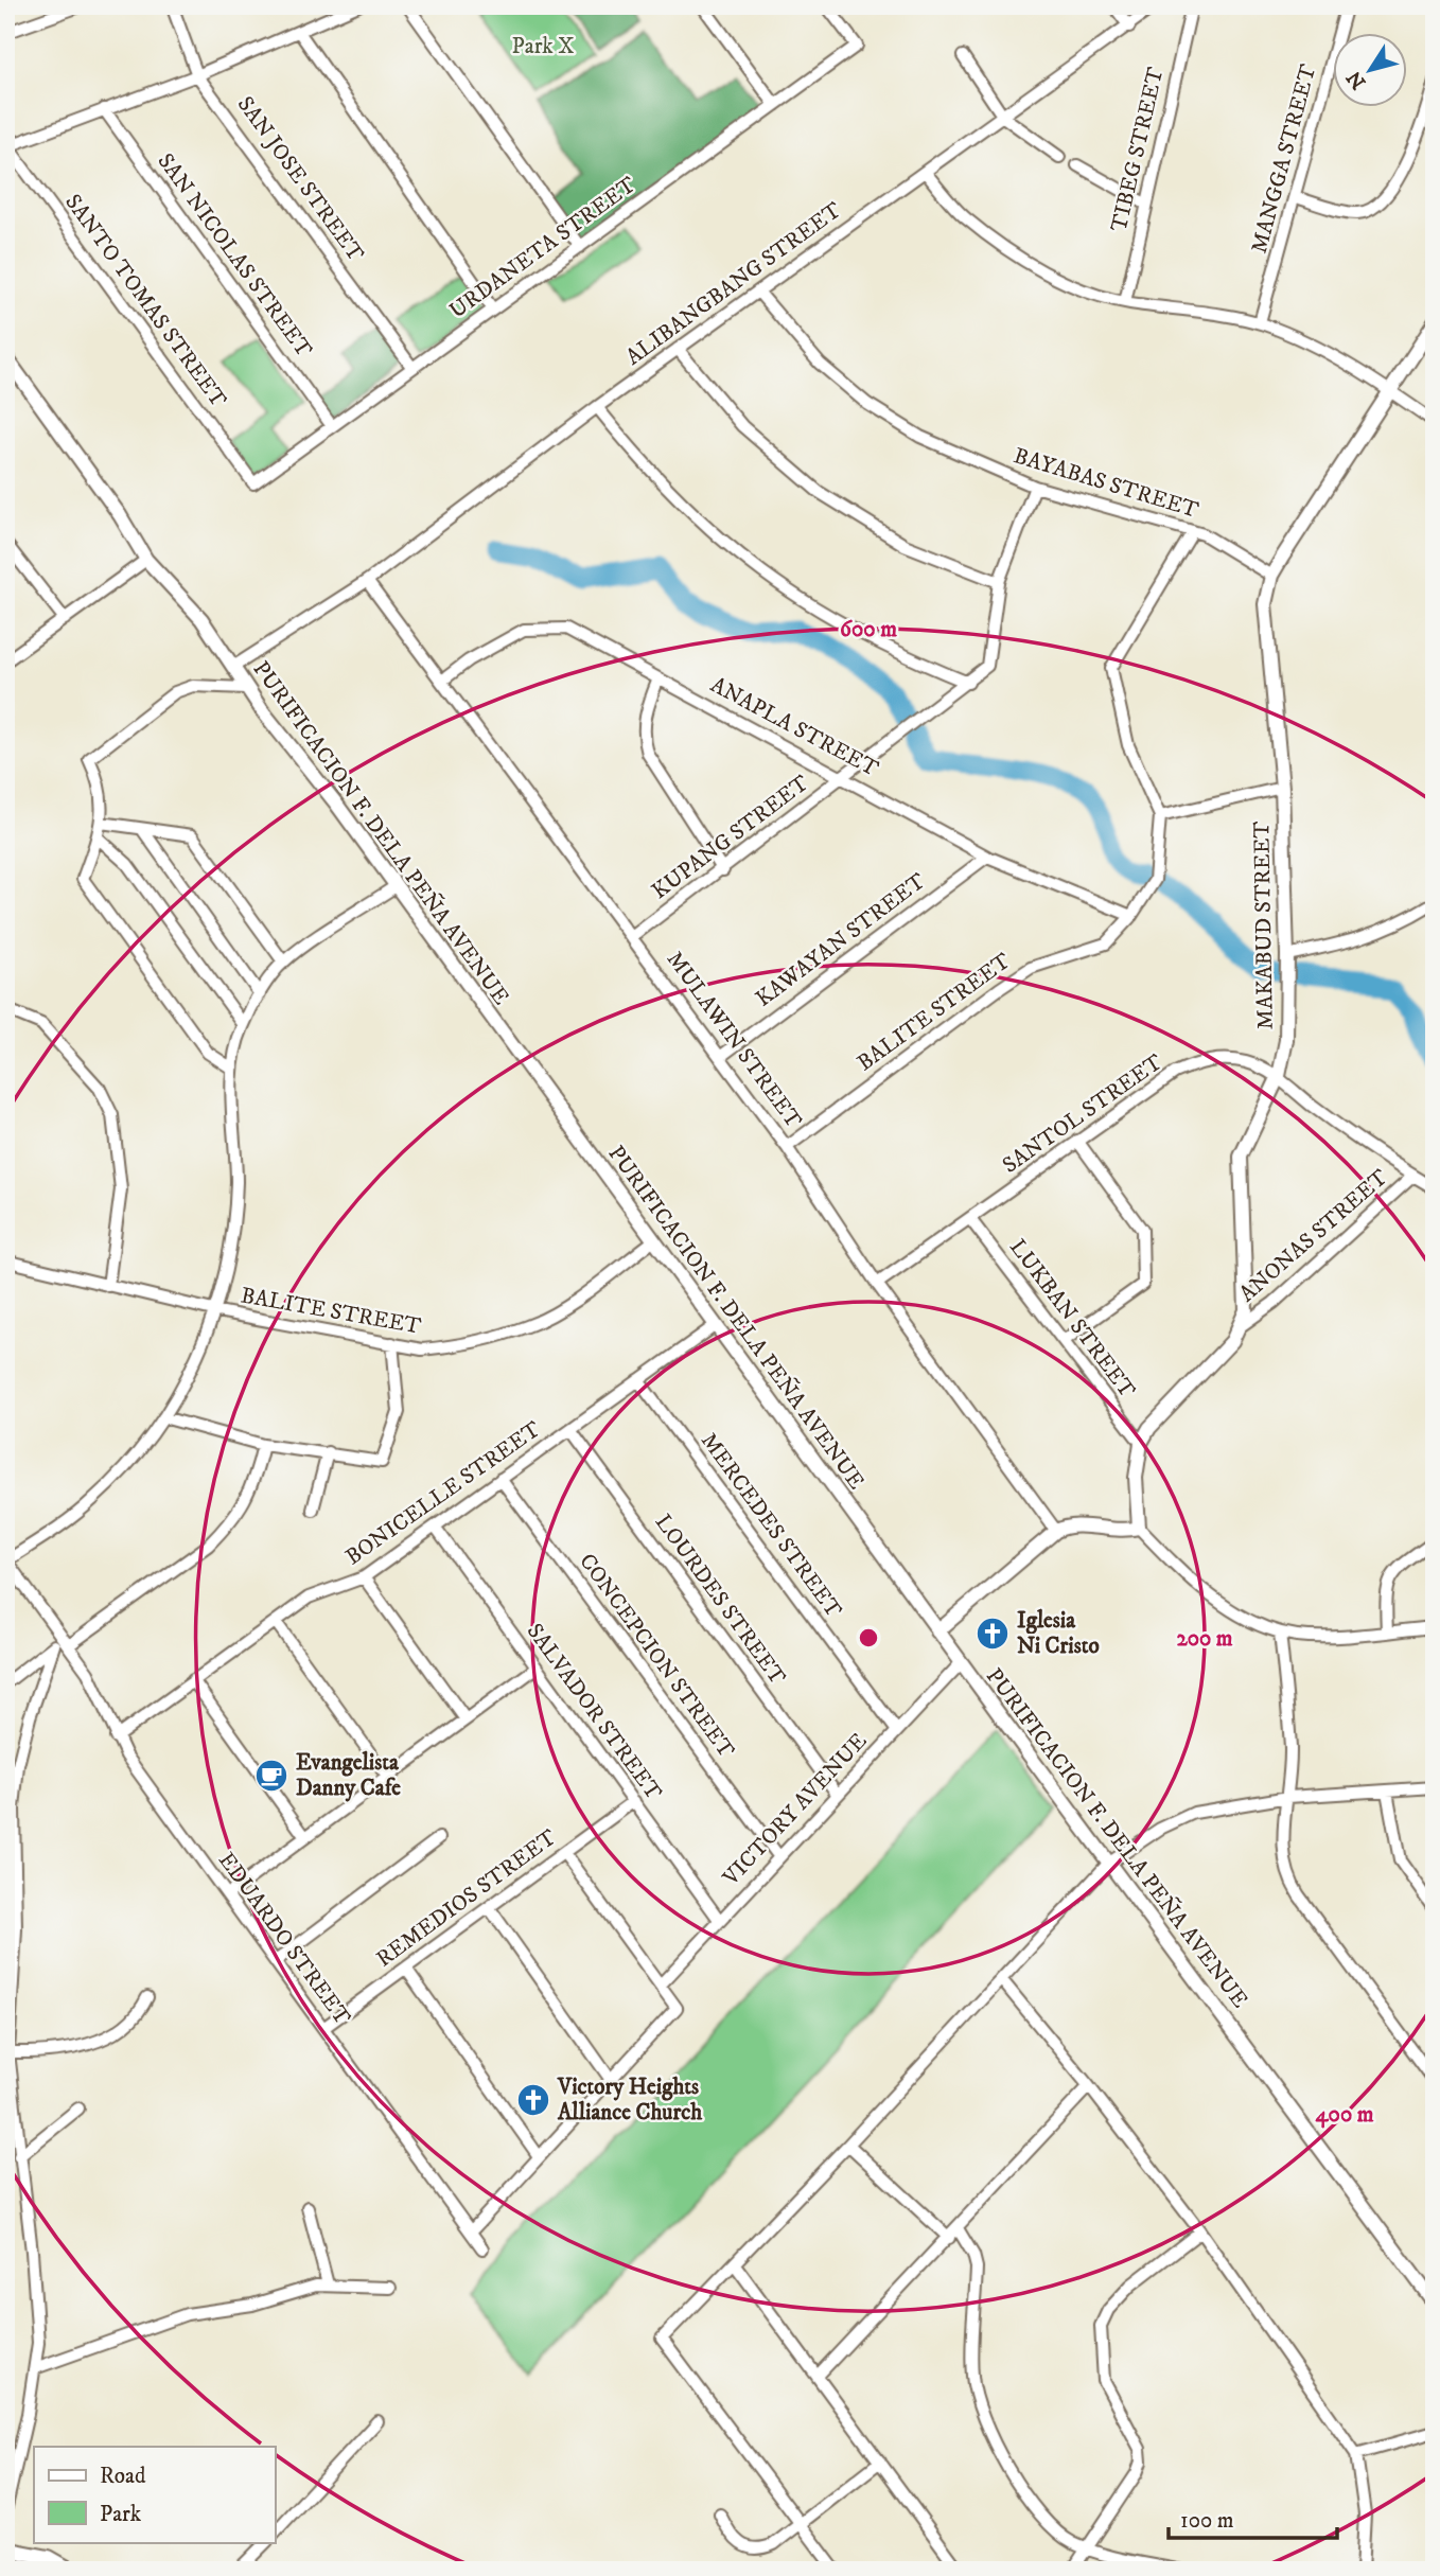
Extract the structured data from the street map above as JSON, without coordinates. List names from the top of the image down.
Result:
{
  "streets": {
    "street": [
      "TIBEG STREET",
      "MANGGA STREET",
      "SAN JOSE STREET",
      "URDANETA STREET",
      "SAN NICOLAS STREET",
      "ALIBANGBANG STREET",
      "SANTO TOMAS STREET",
      "BAYABAS STREET",
      "ANAPLA STREET",
      "PURIFICACION F. DELA PEÑA AVENUE",
      "KUPANG STREET",
      "MAKABUD STREET",
      "KAWAYAN STREET",
      "BALITE STREET",
      "MULAWIN STREET",
      "SANTOL STREET",
      "ANONAS STREET",
      "LUKBAN STREET",
      "BONICELLE STREET",
      "MERCEDES STREET",
      "LOURDES STREET",
      "CONCEPCION STREET",
      "SALVADOR STREET",
      "VICTORY AVENUE",
      "REMEDIOS STREET",
      "EDUARDO STREET"
    ]
  },
  "crossings": [
    ["SAN JOSE STREET", "URDANETA STREET"],
    ["URDANETA STREET", "SAN NICOLAS STREET"],
    ["URDANETA STREET", "SANTO TOMAS STREET"],
    ["ALIBANGBANG STREET", "BAYABAS STREET"],
    ["ALIBANGBANG STREET", "PURIFICACION F. DELA PEÑA AVENUE"],
    ["ALIBANGBANG STREET", "MULAWIN STREET"],
    ["BAYABAS STREET", "KUPANG STREET"],
    ["BAYABAS STREET", "MAKABUD STREET"],
    ["BAYABAS STREET", "BALITE STREET"],
    ["ANAPLA STREET", "KUPANG STREET"],
    ["ANAPLA STREET", "KAWAYAN STREET"],
    ["ANAPLA STREET", "BALITE STREET"],
    ["ANAPLA STREET", "MULAWIN STREET"],
    ["PURIFICACION F. DELA PEÑA AVENUE", "BALITE STREET"],
    ["PURIFICACION F. DELA PEÑA AVENUE", "BONICELLE STREET"],
    ["PURIFICACION F. DELA PEÑA AVENUE", "VICTORY AVENUE"],
    ["KUPANG STREET", "MULAWIN STREET"],
    ["MAKABUD STREET", "SANTOL STREET"],
    ["MAKABUD STREET", "ANONAS STREET"],
    ["MAKABUD STREET", "LUKBAN STREET"],
    ["KAWAYAN STREET", "MULAWIN STREET"],
    ["BALITE STREET", "MULAWIN STREET"],
    ["MULAWIN STREET", "SANTOL STREET"],
    ["SANTOL STREET", "ANONAS STREET"],
    ["SANTOL STREET", "LUKBAN STREET"],
    ["BONICELLE STREET", "MERCEDES STREET"],
    ["BONICELLE STREET", "LOURDES STREET"],
    ["BONICELLE STREET", "CONCEPCION STREET"],
    ["BONICELLE STREET", "SALVADOR STREET"],
    ["BONICELLE STREET", "EDUARDO STREET"],
    ["MERCEDES STREET", "VICTORY AVENUE"],
    ["LOURDES STREET", "VICTORY AVENUE"],
    ["CONCEPCION STREET", "VICTORY AVENUE"],
    ["SALVADOR STREET", "VICTORY AVENUE"],
    ["SALVADOR STREET", "REMEDIOS STREET"],
    ["REMEDIOS STREET", "EDUARDO STREET"]
  ],
  "parks": ["Park X"],
  "places": {
    "church": ["Iglesia Ni Cristo", "Victory Heights Alliance Church"],
    "cafe": ["Evangelista Danny Cafe"]
  },
  "legend": ["Road", "Park"],
  "scale_bar": "100 m",
  "north": "bottom left",
  "rings": ["600 m", "200 m", "400 m"]
}
